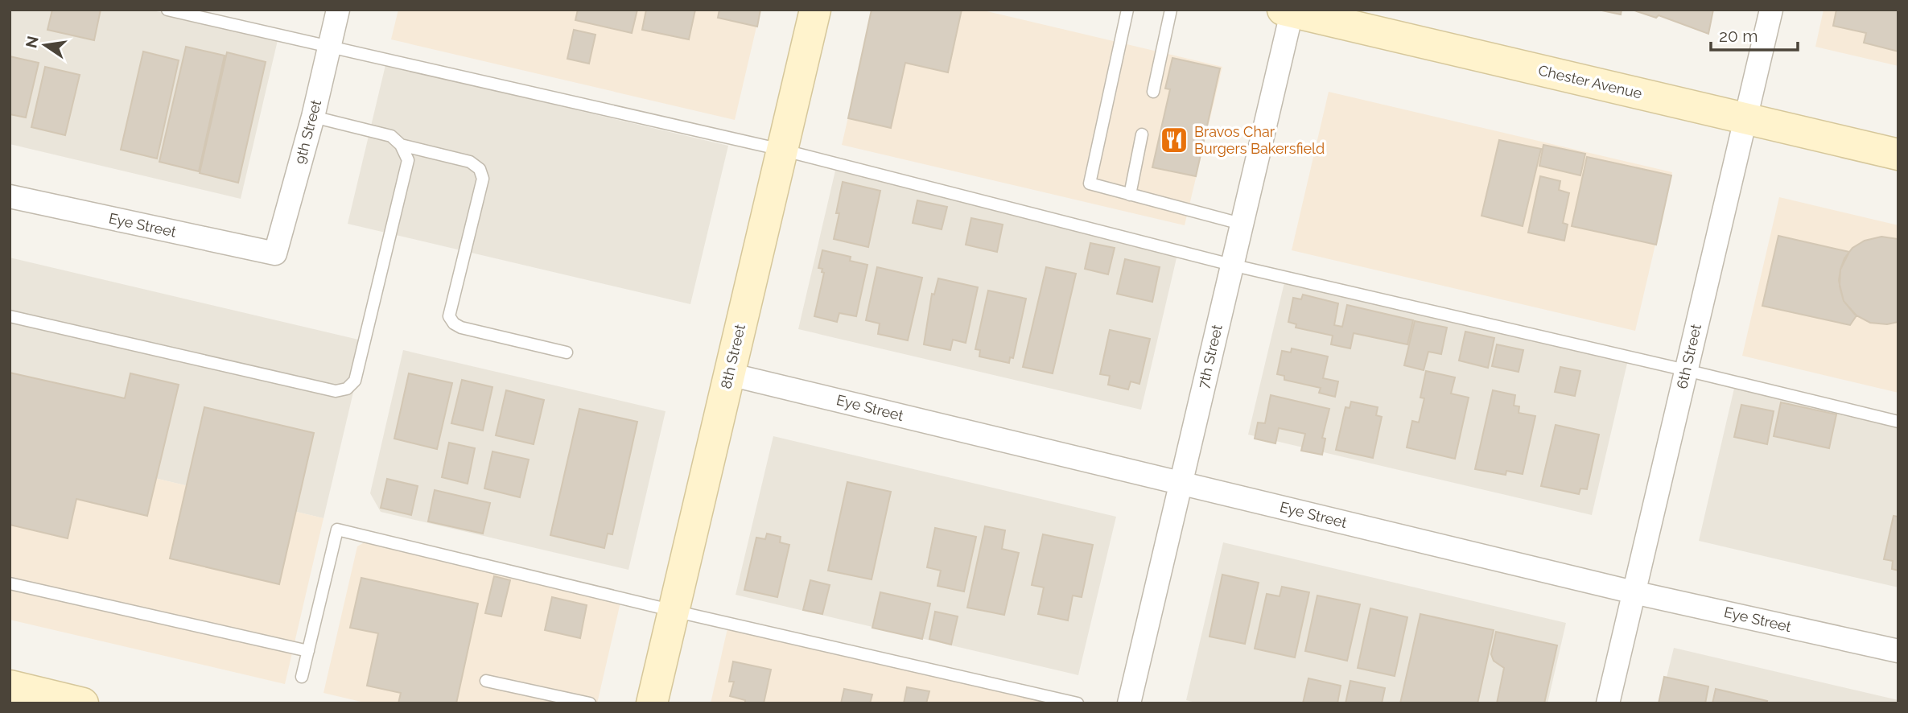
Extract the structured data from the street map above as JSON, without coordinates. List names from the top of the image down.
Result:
{
  "streets": {
    "street": [
      "Chester Avenue",
      "9th Street",
      "Eye Street",
      "8th Street",
      "7th Street",
      "6th Street"
    ]
  },
  "crossings": [
    ["Chester Avenue", "7th Street"],
    ["Chester Avenue", "6th Street"],
    ["9th Street", "Eye Street"],
    ["Eye Street", "8th Street"],
    ["Eye Street", "7th Street"],
    ["Eye Street", "6th Street"]
  ],
  "places": {
    "restaurant": ["Bravos Char Burgers Bakersfield"]
  },
  "scale_bar": "20 m",
  "north": "left"
}
